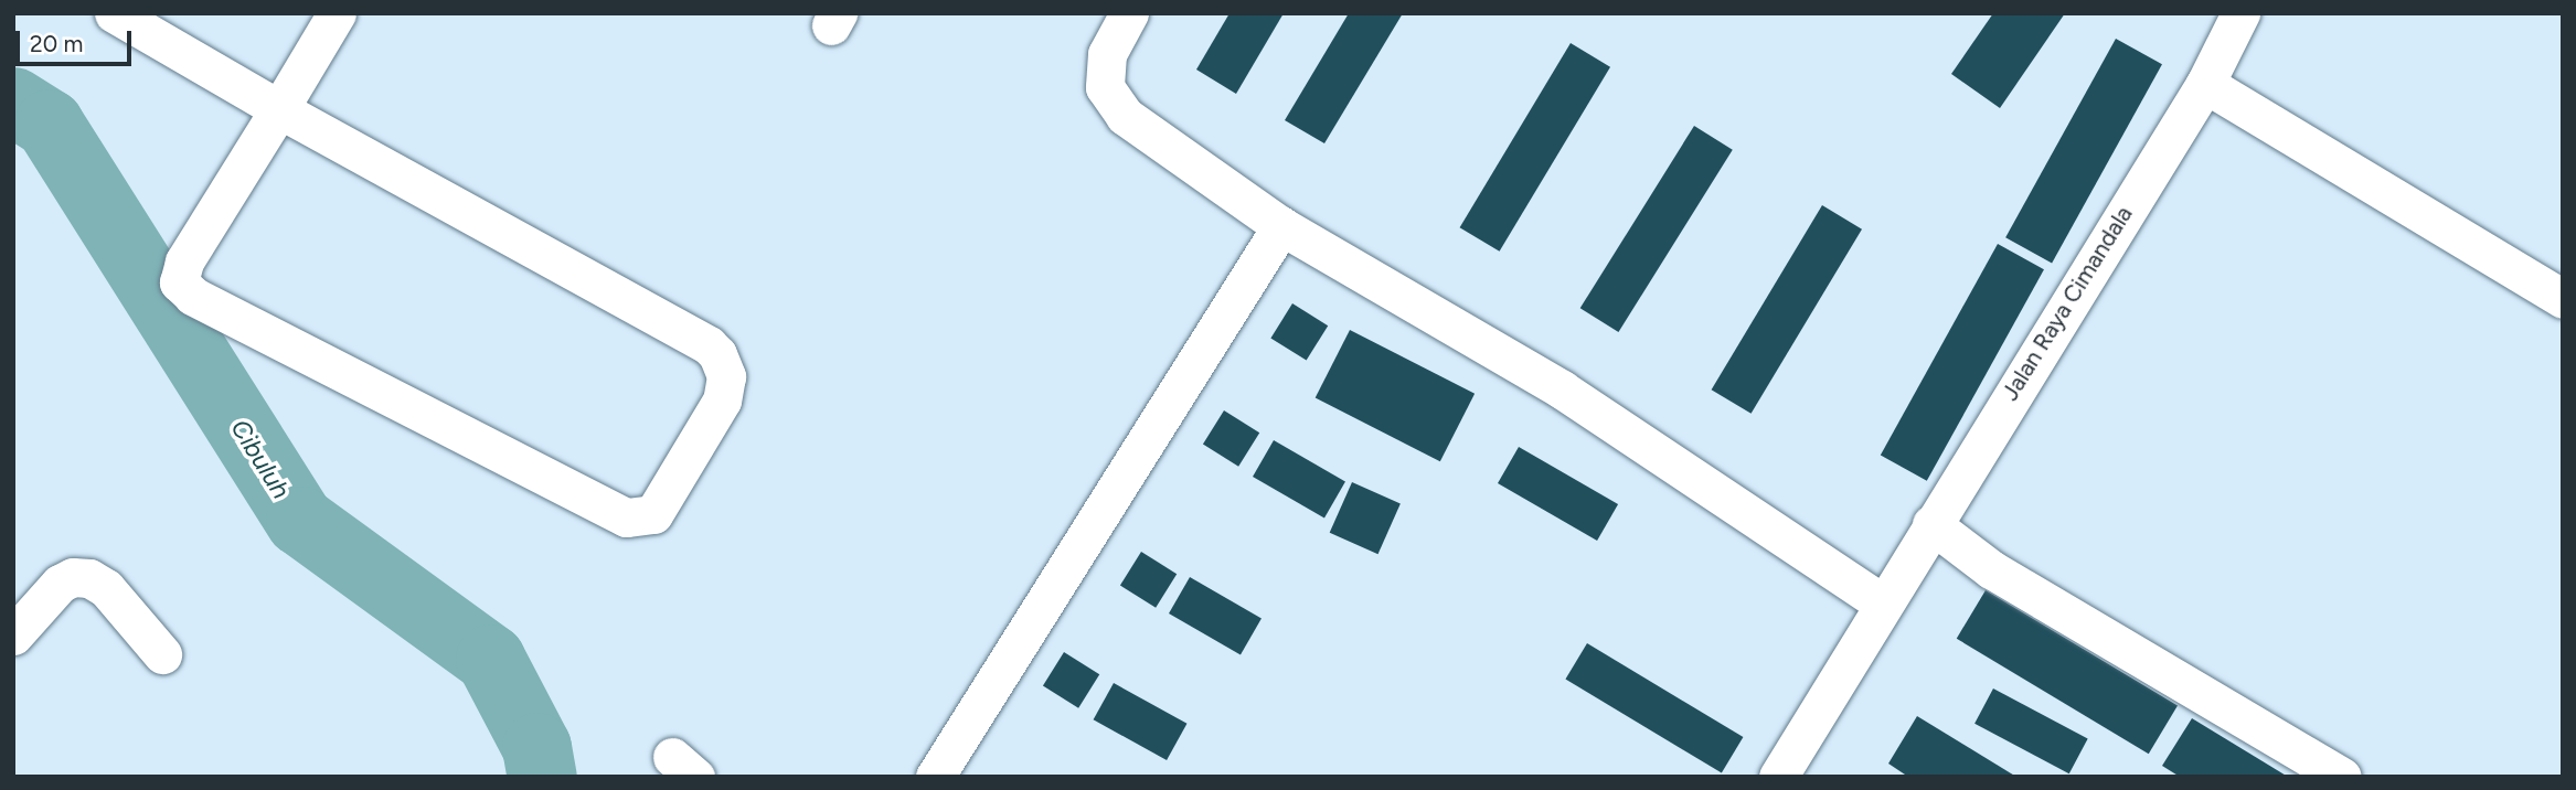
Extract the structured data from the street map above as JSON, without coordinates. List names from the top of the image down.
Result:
{
  "streets": {
    "street": ["Jalan Raya Cimandala"]
  },
  "water": ["Cibuluh"],
  "scale_bar": "20 m"
}
